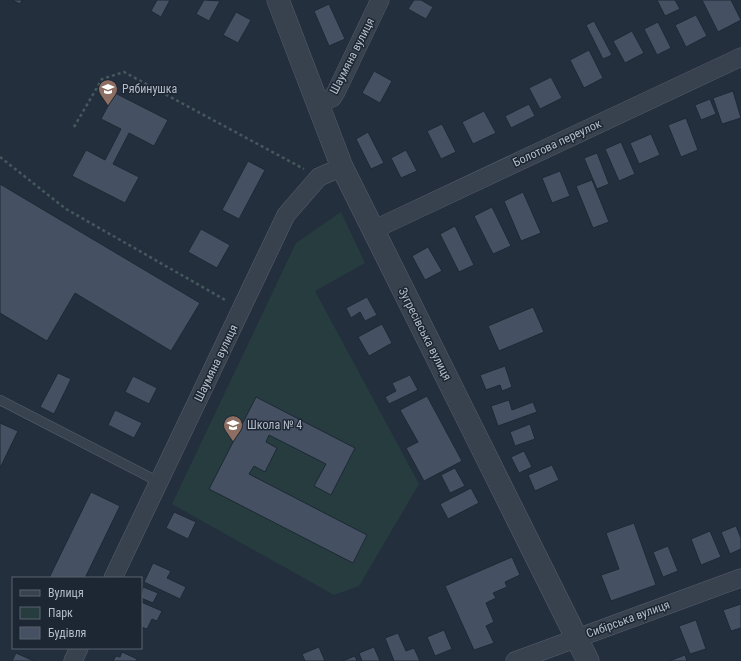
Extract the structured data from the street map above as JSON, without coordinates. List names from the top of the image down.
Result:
{
  "streets": {
    "street": [
      "Шаумяна вулиця",
      "Болотова переулок",
      "Зугресівська вулиця",
      "Сибірська вулиця"
    ]
  },
  "crossings": [
    ["Шаумяна вулиця", "Зугресівська вулиця"],
    ["Болотова переулок", "Зугресівська вулиця"],
    ["Зугресівська вулиця", "Сибірська вулиця"]
  ],
  "places": {
    "school or university": ["Рябинушка", "Школа № 4"]
  },
  "legend": ["Вулиця", "Парк", "Будівля"]
}
